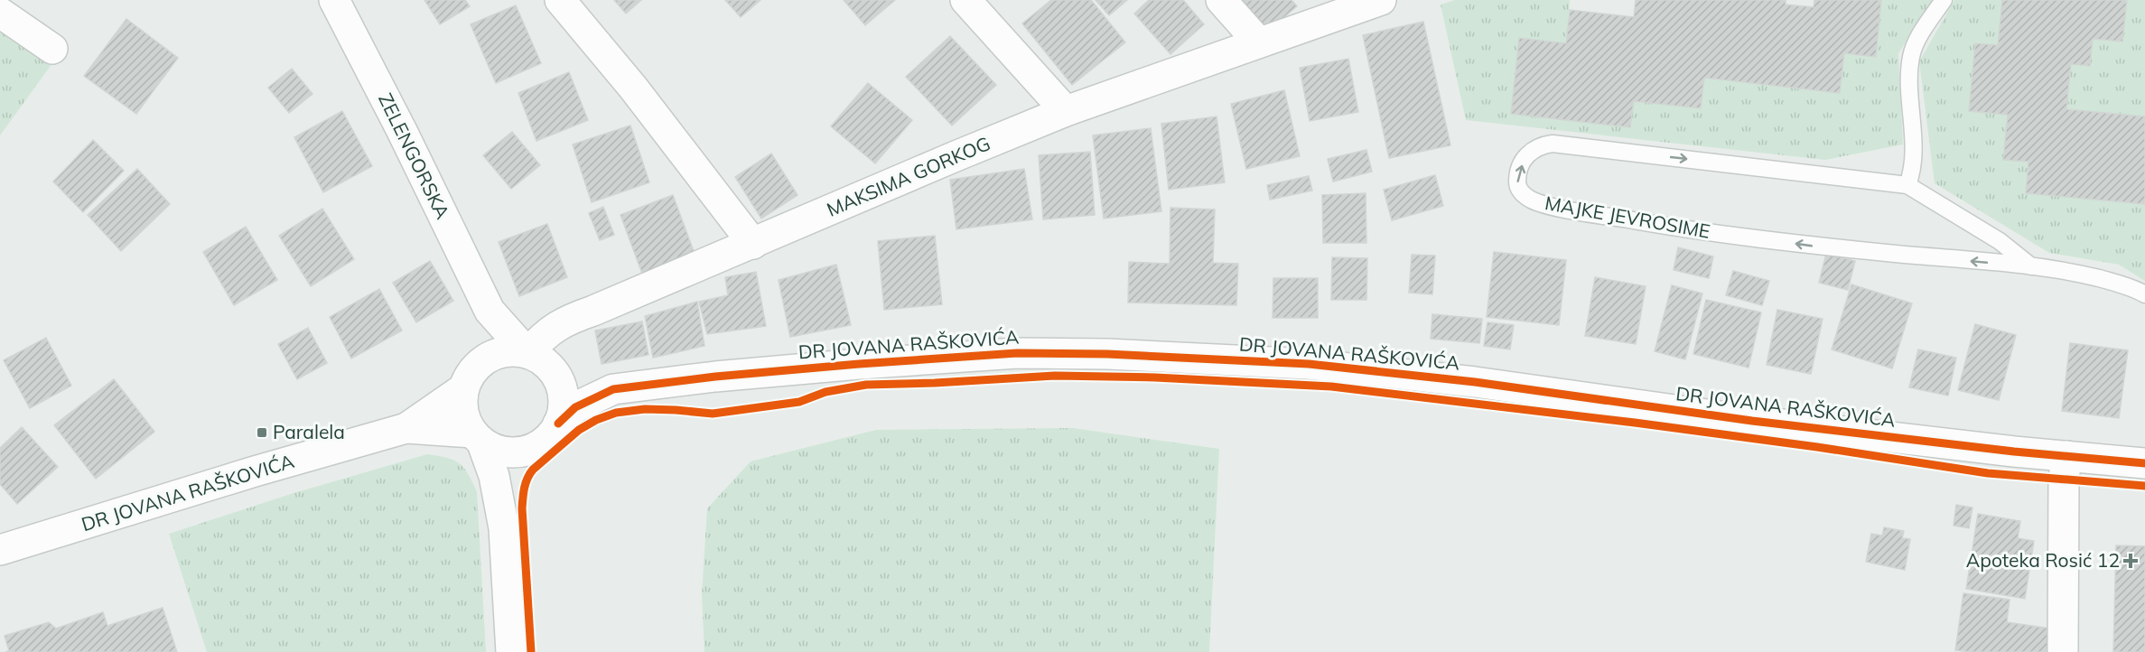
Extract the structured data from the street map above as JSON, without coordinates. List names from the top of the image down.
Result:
{
  "streets": {
    "street": ["ZELENGORSKA", "MAKSIMA GORKOG", "DR JOVANA RAŠKOVIĆA"],
    "lane": ["MAJKE JEVROSIME"]
  },
  "crossings": [
    ["ZELENGORSKA", "MAKSIMA GORKOG"],
    ["ZELENGORSKA", "DR JOVANA RAŠKOVIĆA"],
    ["MAKSIMA GORKOG", "DR JOVANA RAŠKOVIĆA"]
  ],
  "places": {
    "transit": ["Paralela"],
    "health": ["Apoteka Rosić 12"]
  }
}
